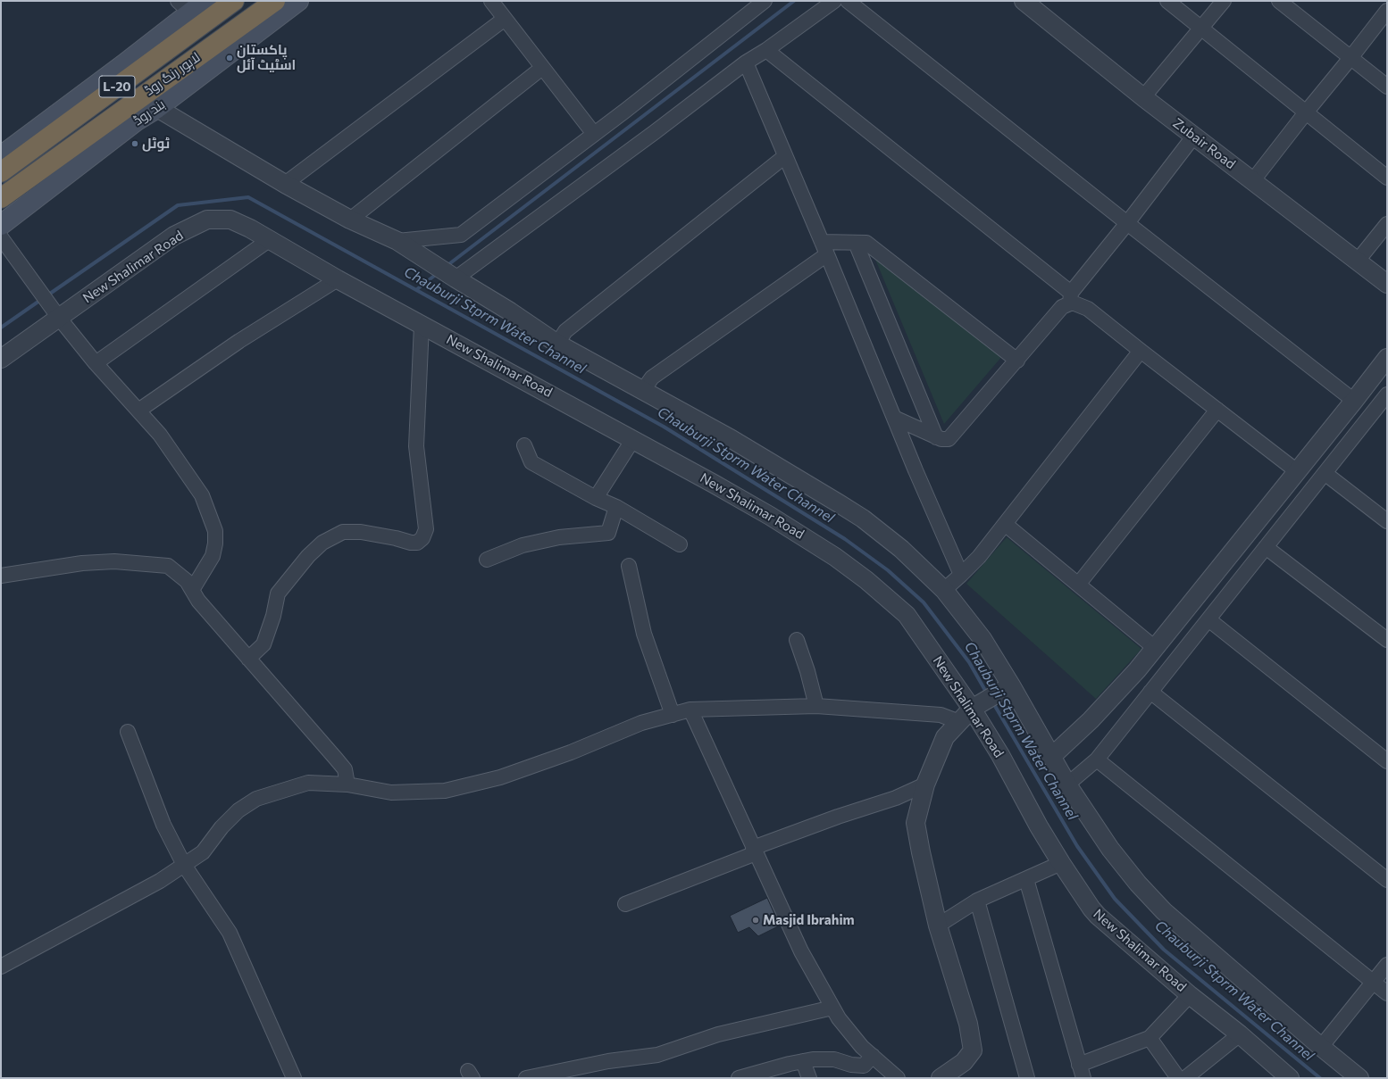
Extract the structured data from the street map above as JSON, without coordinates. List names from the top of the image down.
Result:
{
  "streets": {
    "highway": ["لاہور رنگ روڈ", "L-20"],
    "main road": ["بند روڈ"],
    "street": ["Zubair Road", "New Shalimar Road"]
  },
  "water": ["Chauburji Stprm Water Channel"],
  "places": ["پاکستان اسٹیٹ آئل", "ٹوٹل", "Masjid Ibrahim"]
}
